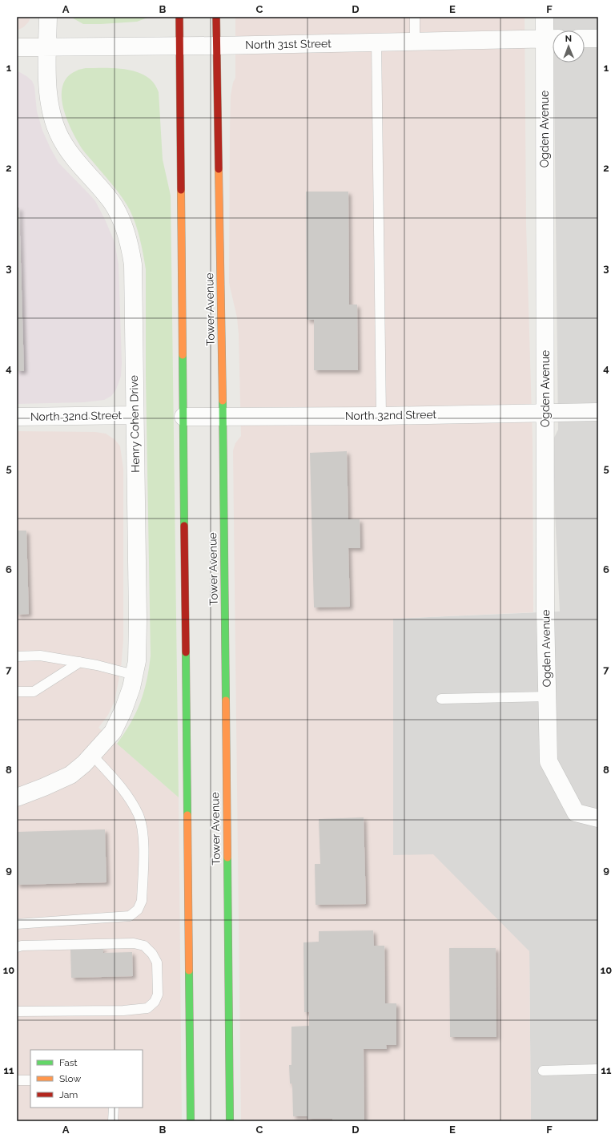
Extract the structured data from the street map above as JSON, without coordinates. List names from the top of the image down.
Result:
{
  "streets": {
    "main road": ["Tower Avenue"],
    "street": [
      "North 31st Street",
      "Ogden Avenue",
      "North 32nd Street",
      "Henry Cohen Drive"
    ]
  },
  "crossings": [
    ["North 31st Street", "Ogden Avenue"],
    ["North 31st Street", "Tower Avenue"],
    ["North 31st Street", "Henry Cohen Drive"],
    ["Ogden Avenue", "North 32nd Street"],
    ["Tower Avenue", "North 32nd Street"],
    ["North 32nd Street", "Henry Cohen Drive"]
  ],
  "legend": ["Fast", "Slow", "Jam"],
  "north": "top",
  "grid": {
    "columns": [
      "A",
      "B",
      "C",
      "D",
      "E",
      "F"
    ],
    "rows": [
      "1",
      "2",
      "3",
      "4",
      "5",
      "6",
      "7",
      "8",
      "9",
      "10",
      "11"
    ]
  }
}
